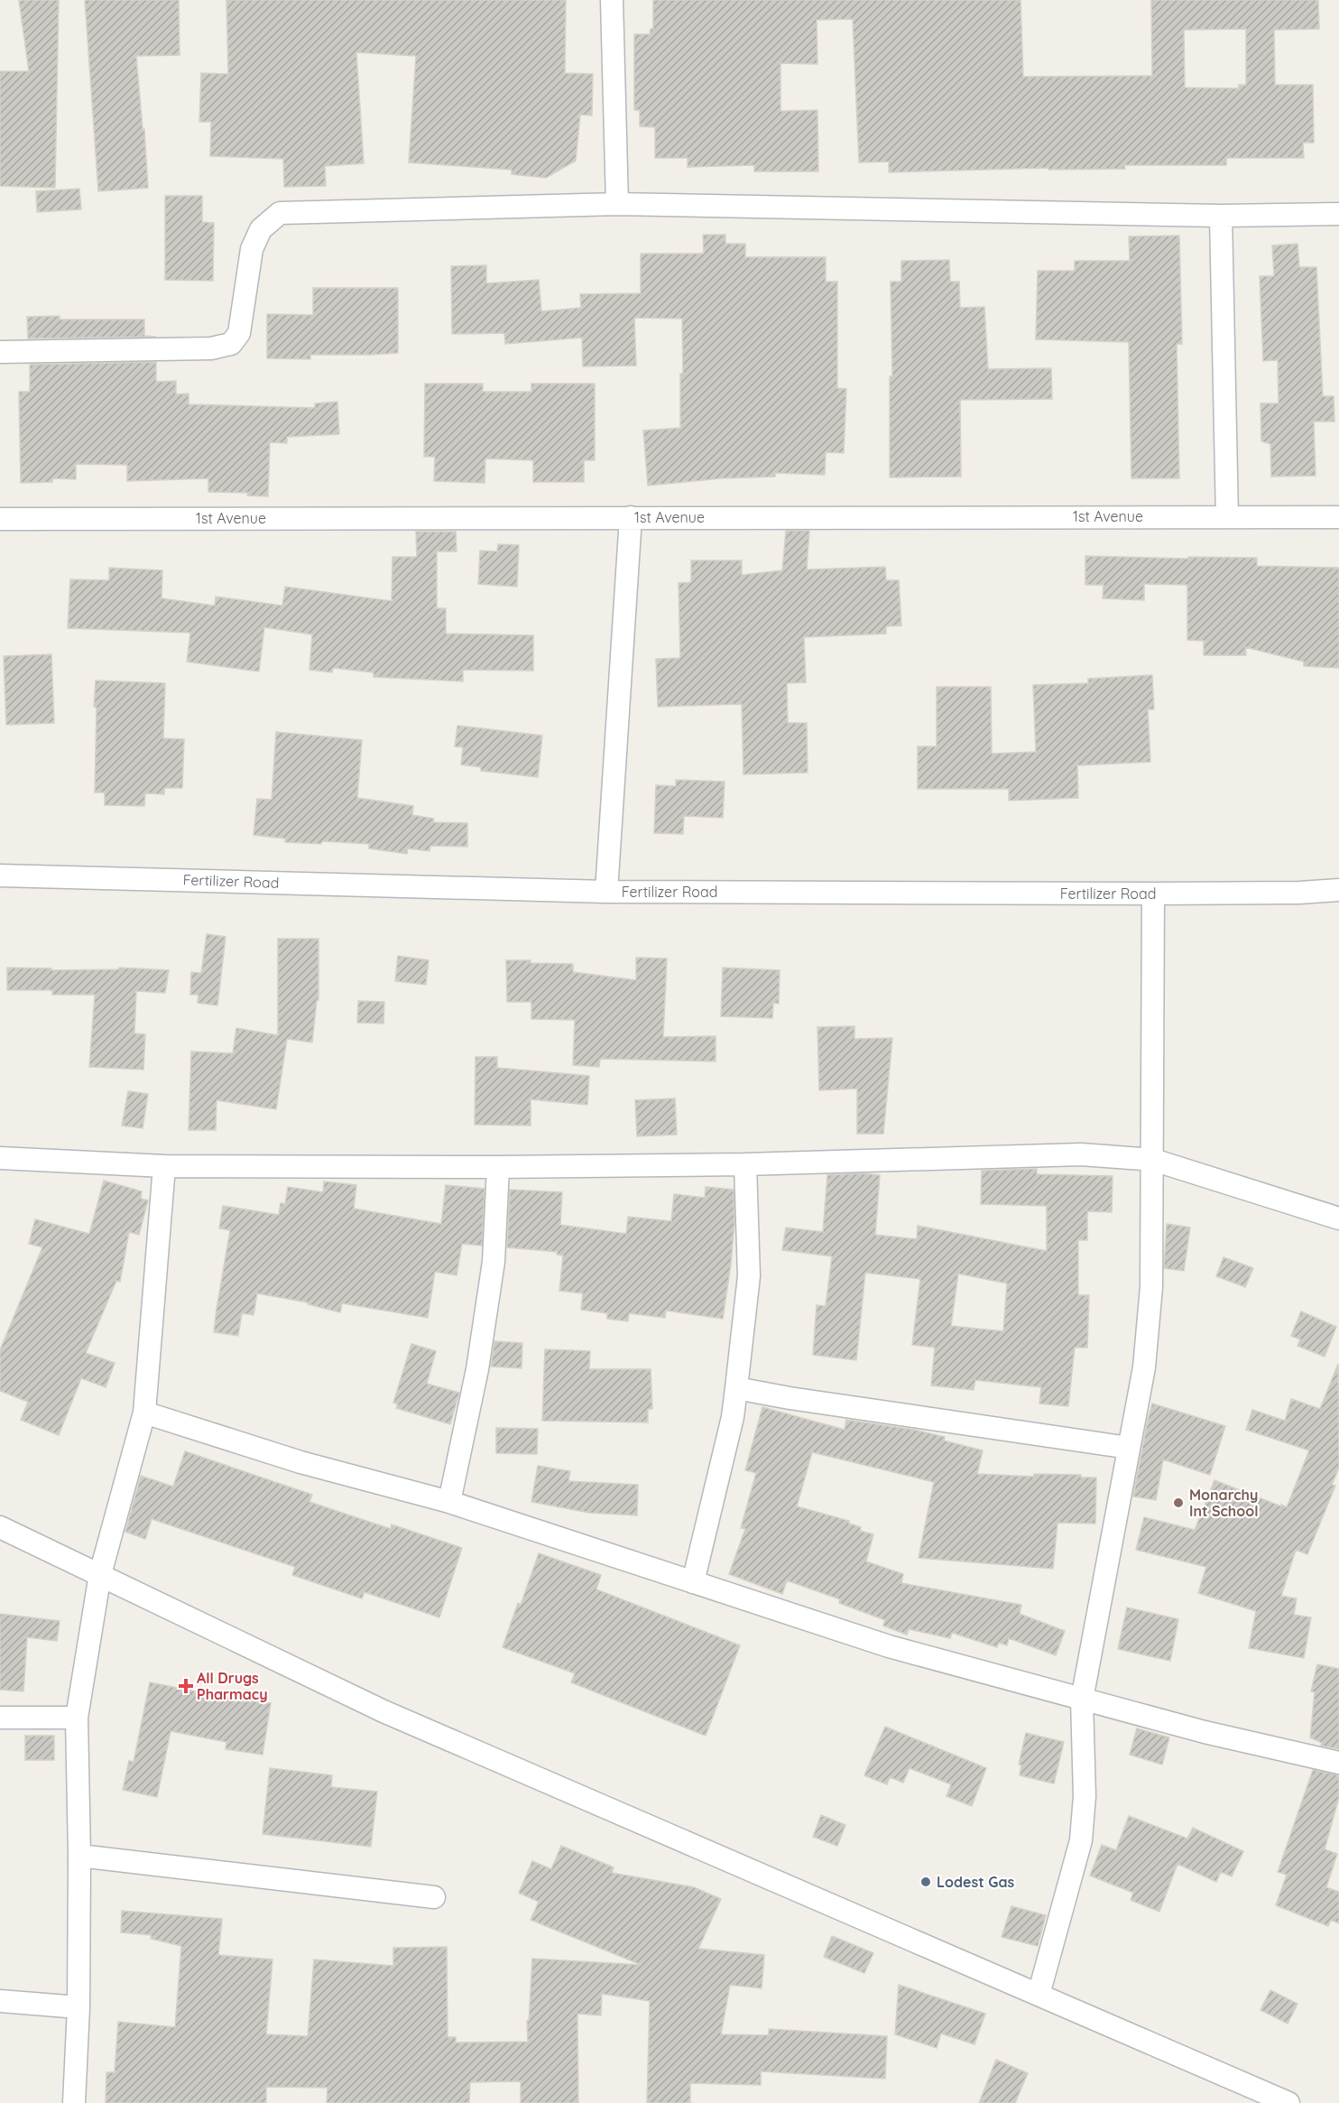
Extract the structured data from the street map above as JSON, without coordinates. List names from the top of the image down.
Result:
{
  "streets": {
    "street": ["1st Avenue", "Fertilizer Road"]
  },
  "places": {
    "other": ["Monarchy Int School", "Lodest Gas"],
    "health": ["All Drugs Pharmacy"]
  }
}
